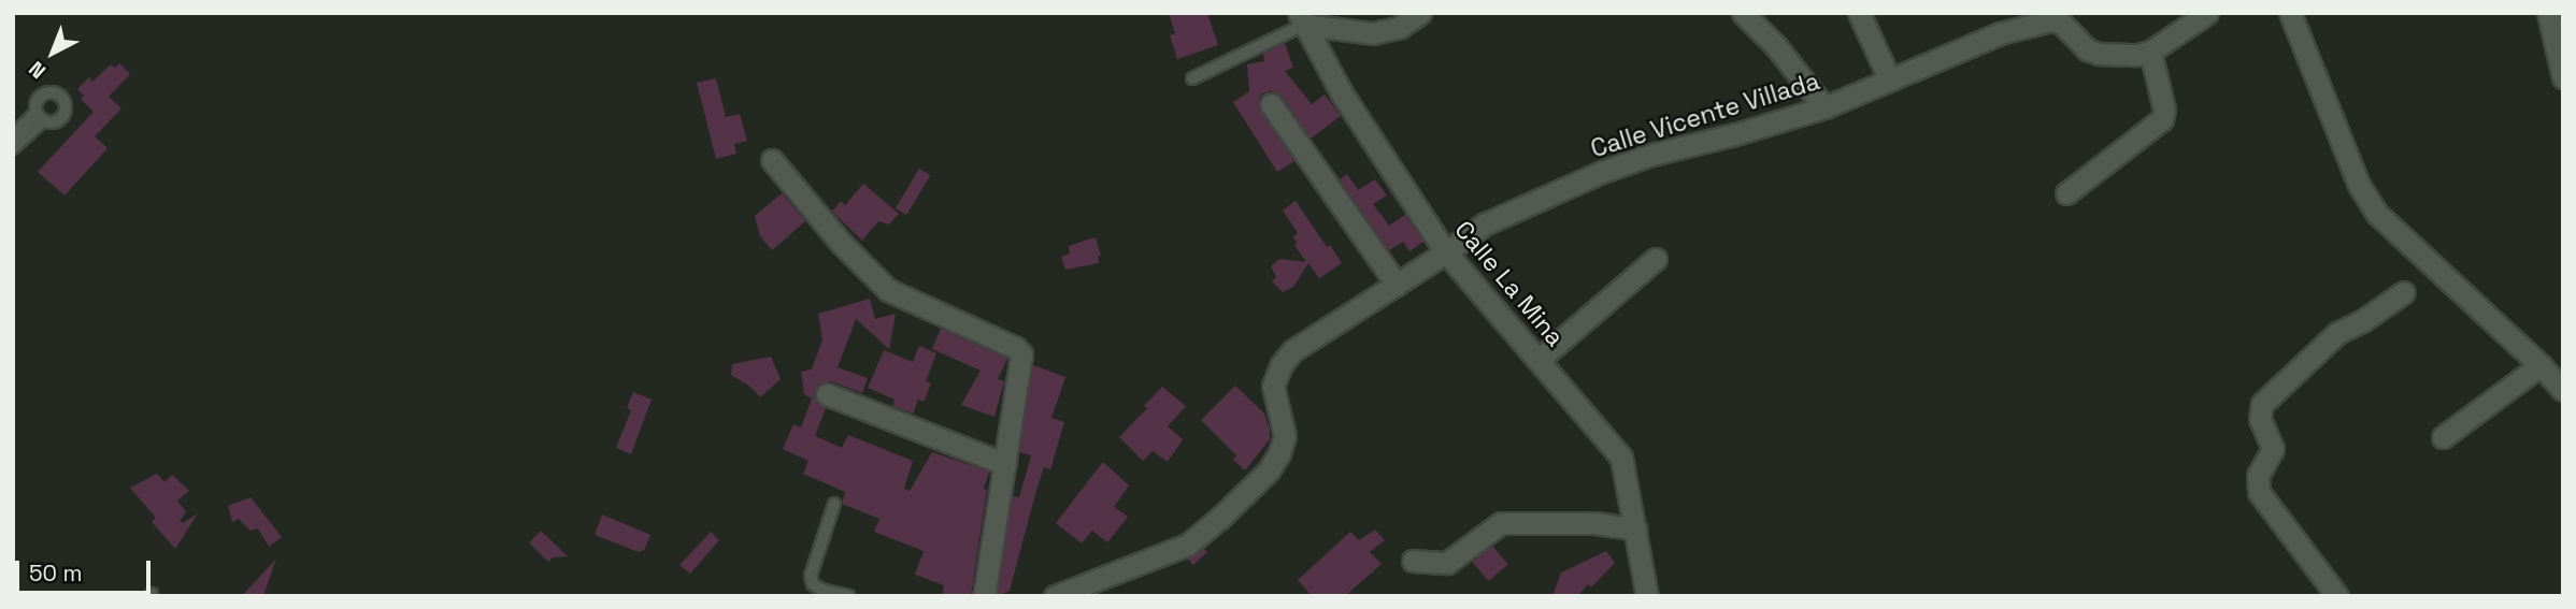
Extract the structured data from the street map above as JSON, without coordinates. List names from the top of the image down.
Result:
{
  "streets": {
    "street": ["Calle Vicente Villada", "Calle La Mina"]
  },
  "crossings": [
    ["Calle Vicente Villada", "Calle La Mina"]
  ],
  "scale_bar": "50 m",
  "north": "bottom left"
}
